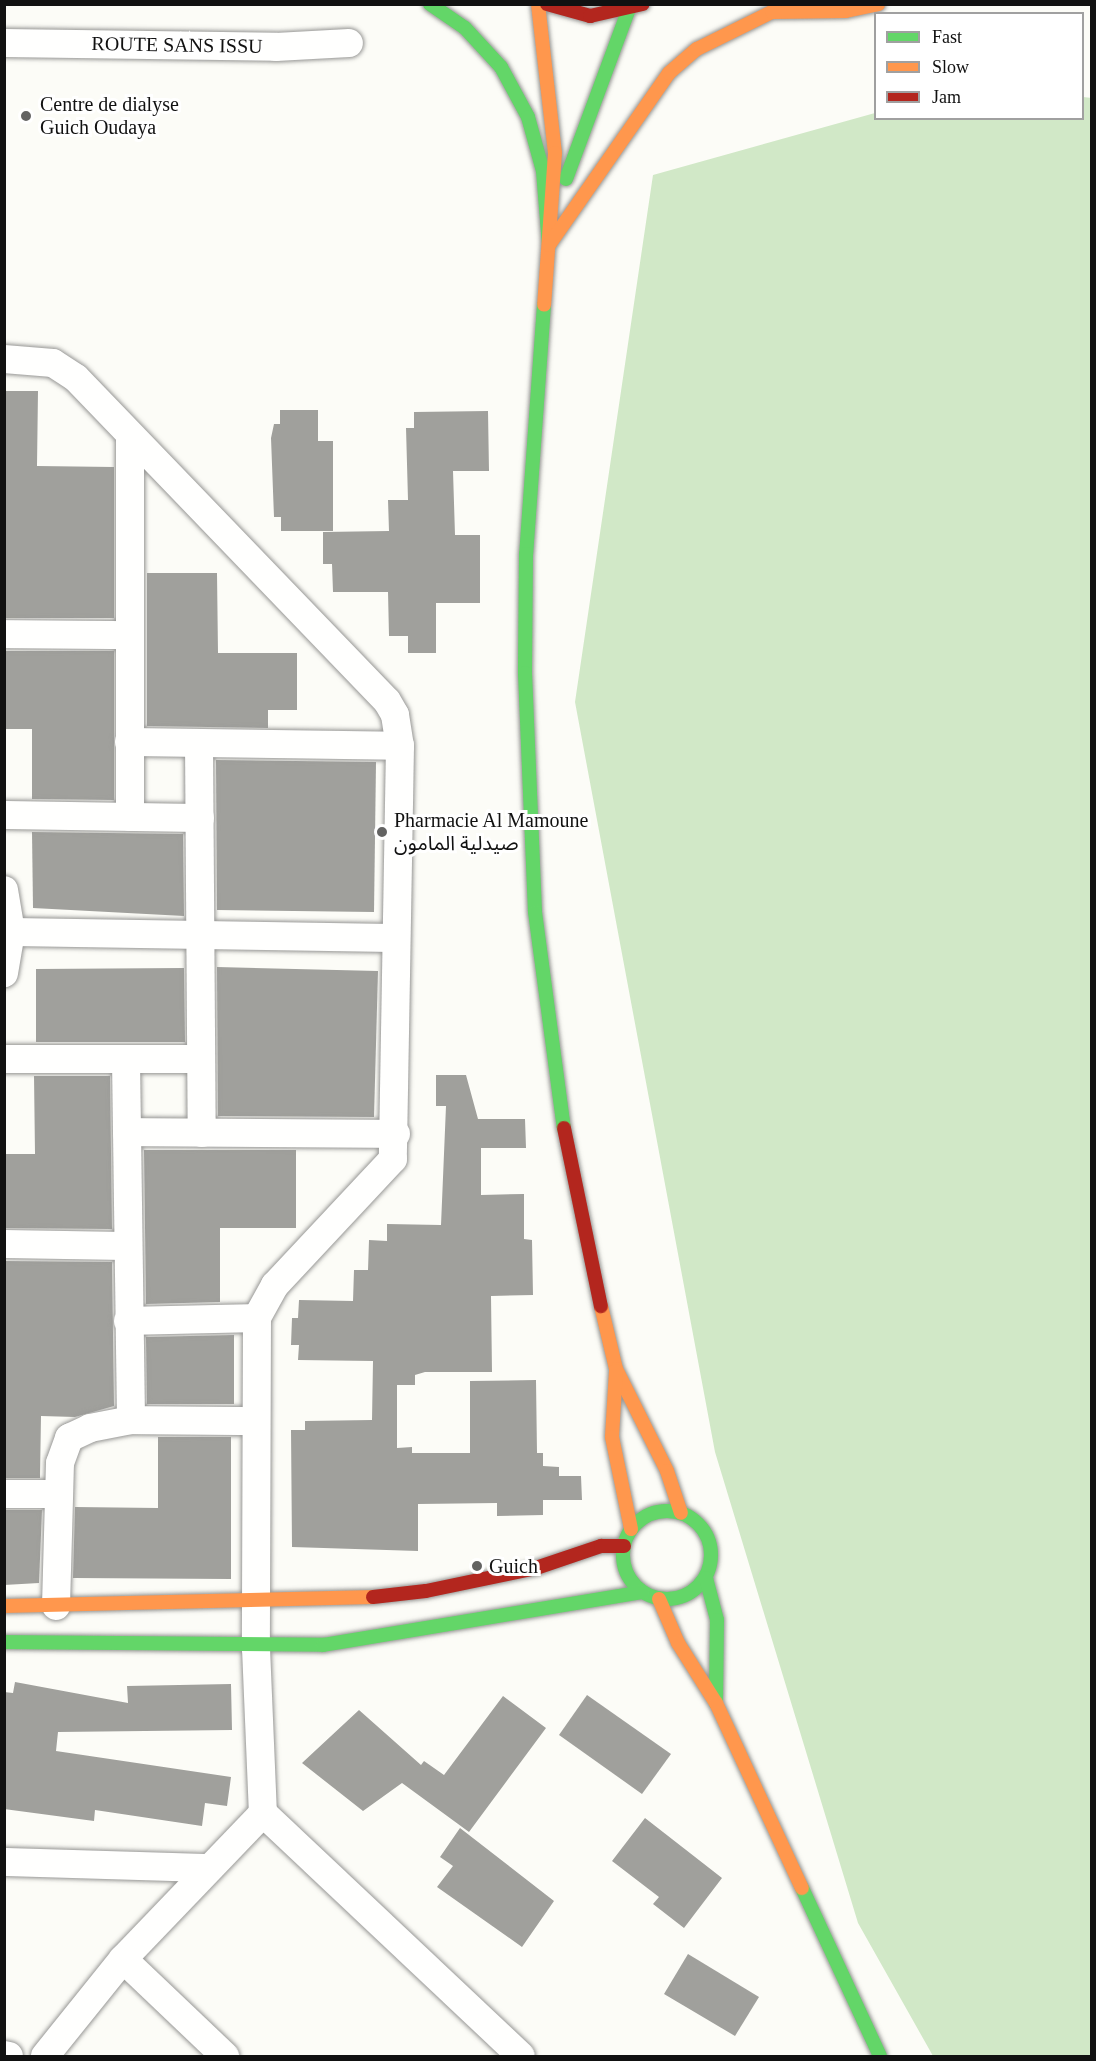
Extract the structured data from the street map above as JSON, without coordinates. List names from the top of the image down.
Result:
{
  "streets": {
    "street": ["ROUTE SANS ISSU"]
  },
  "places": ["Centre de dialyse Guich Oudaya", "Pharmacie Al Mamoune صيدلية المامون", "Guich"],
  "legend": ["Fast", "Slow", "Jam"]
}
